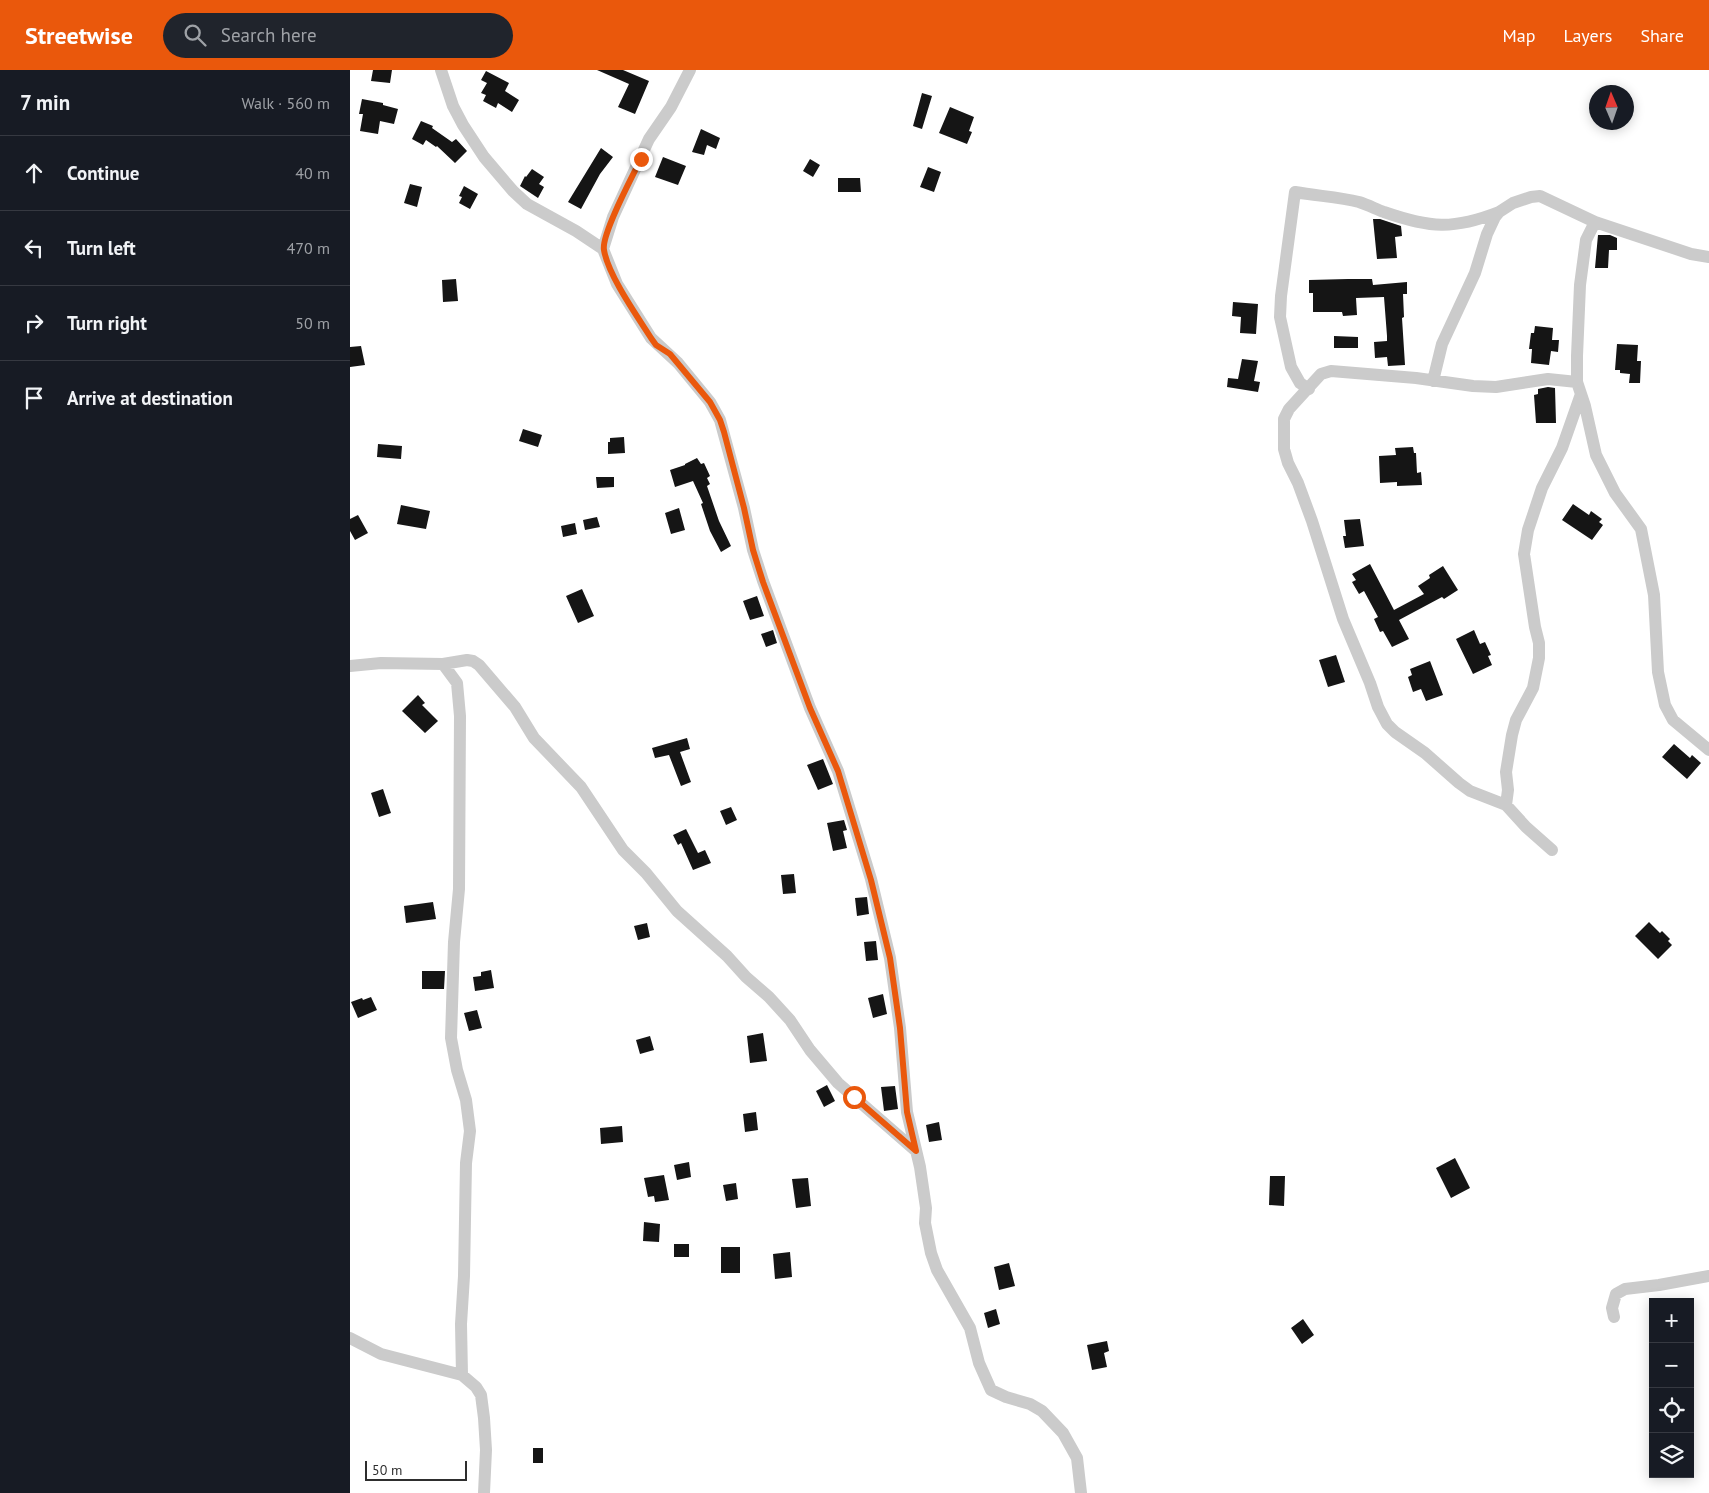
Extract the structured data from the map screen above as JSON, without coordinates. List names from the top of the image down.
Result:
{
  "scale_bar": "50 m",
  "north": "top",
  "page": {
    "header": "Streetwise",
    "search": "Search here",
    "nav": ["Map", "Layers", "Share"],
    "heading": ["7 min", "Walk · 560 m"],
    "list": [
      ["Continue", "40 m"],
      ["Turn left", "470 m"],
      ["Turn right", "50 m"],
      "Arrive at destination"
    ],
    "map_buttons": ["+", "−"],
    "scale": "50 m"
  }
}
